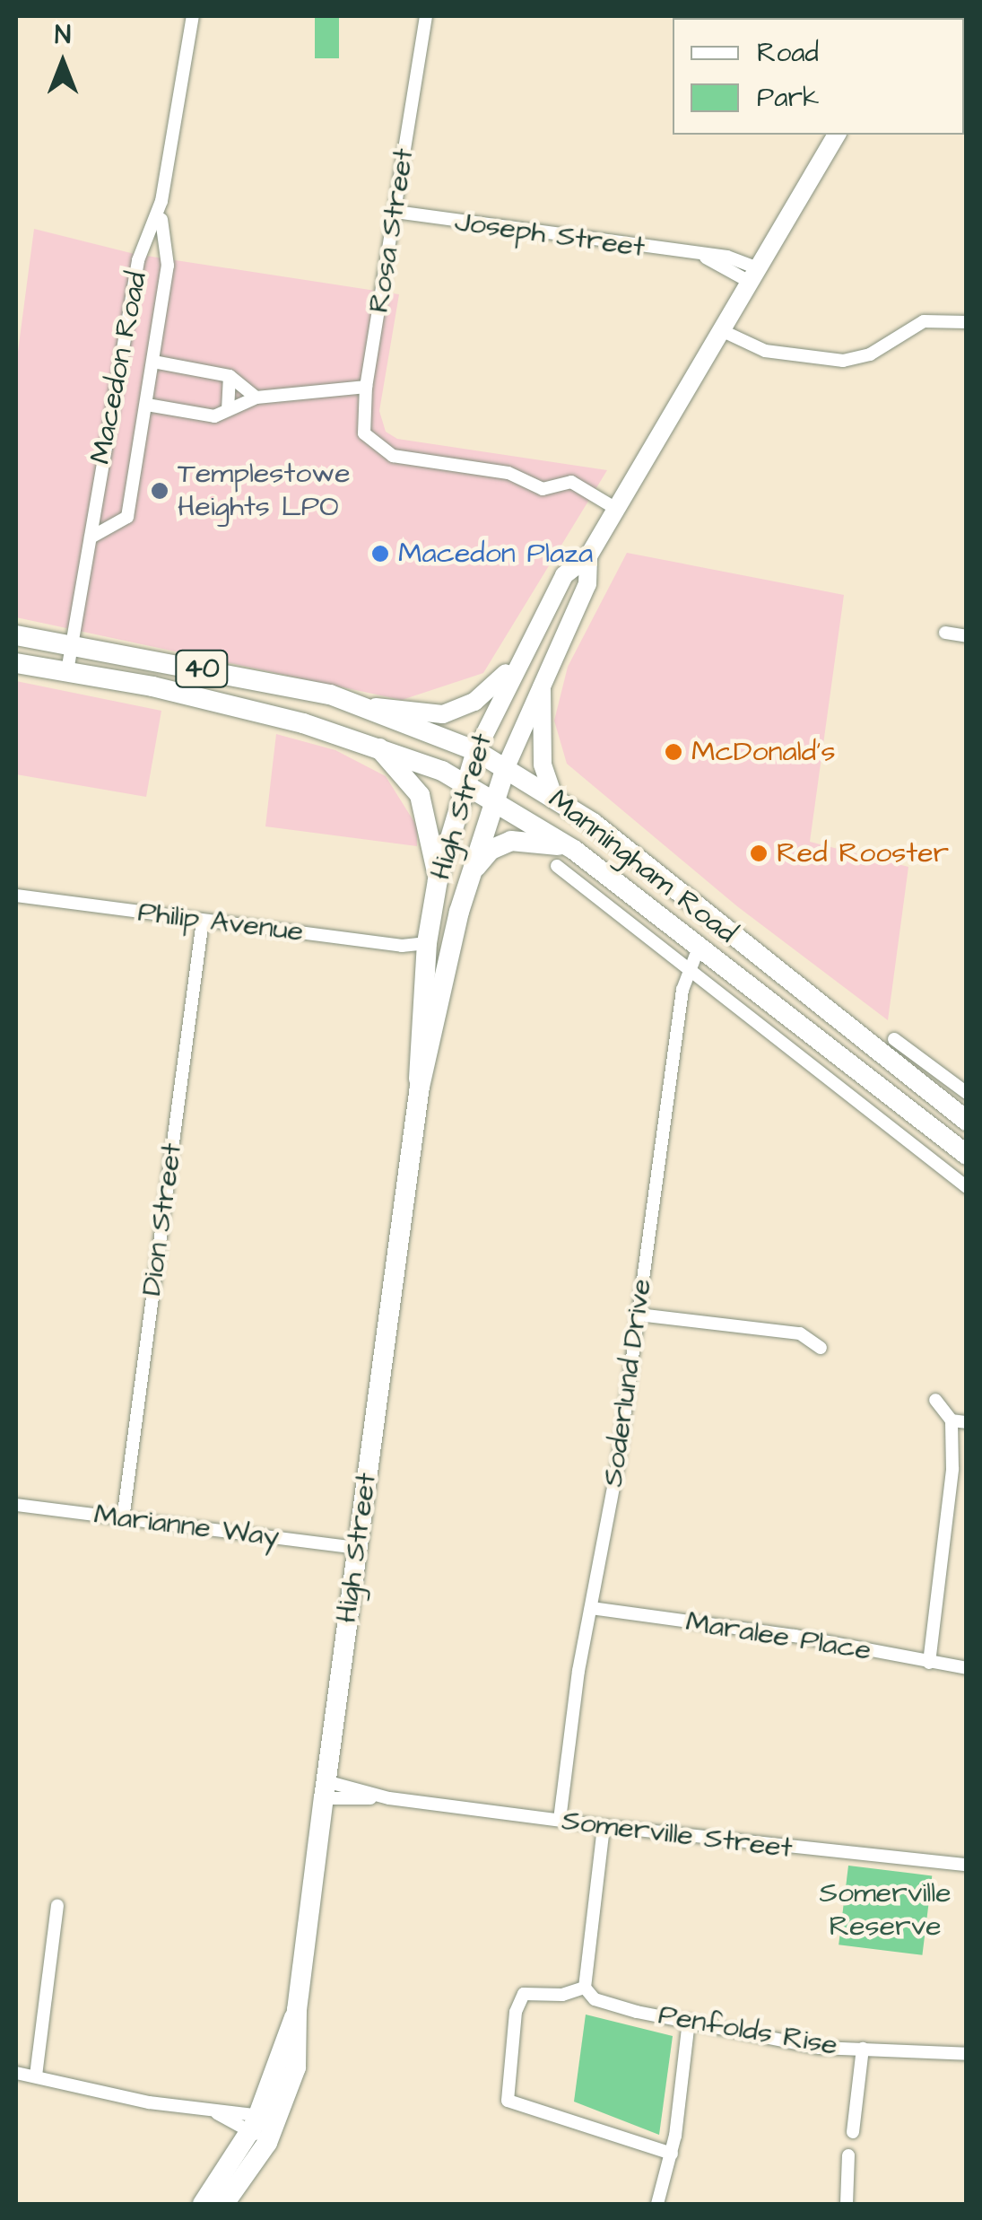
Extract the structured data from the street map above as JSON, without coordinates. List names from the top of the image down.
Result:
{
  "streets": {
    "main road": ["40", "High Street", "Manningham Road"],
    "street": [
      "Rosa Street",
      "Joseph Street",
      "Macedon Road",
      "Philip Avenue",
      "Dion Street",
      "Soderlund Drive",
      "Marianne Way",
      "Maralee Place",
      "Somerville Street",
      "Penfolds Rise"
    ]
  },
  "crossings": [
    ["Rosa Street", "Joseph Street"],
    ["Rosa Street", "High Street"],
    ["Joseph Street", "High Street"],
    ["Macedon Road", "Manningham Road"],
    ["High Street", "Manningham Road"],
    ["High Street", "Philip Avenue"],
    ["High Street", "Marianne Way"],
    ["High Street", "Somerville Street"],
    ["Manningham Road", "Soderlund Drive"],
    ["Philip Avenue", "Dion Street"],
    ["Dion Street", "Marianne Way"],
    ["Soderlund Drive", "Maralee Place"],
    ["Soderlund Drive", "Somerville Street"]
  ],
  "parks": ["Somerville Reserve"],
  "places": [
    "Templestowe Heights LPO",
    "Macedon Plaza",
    "McDonald's",
    "Red Rooster"
  ],
  "legend": ["Road", "Park"],
  "north": "top"
}
